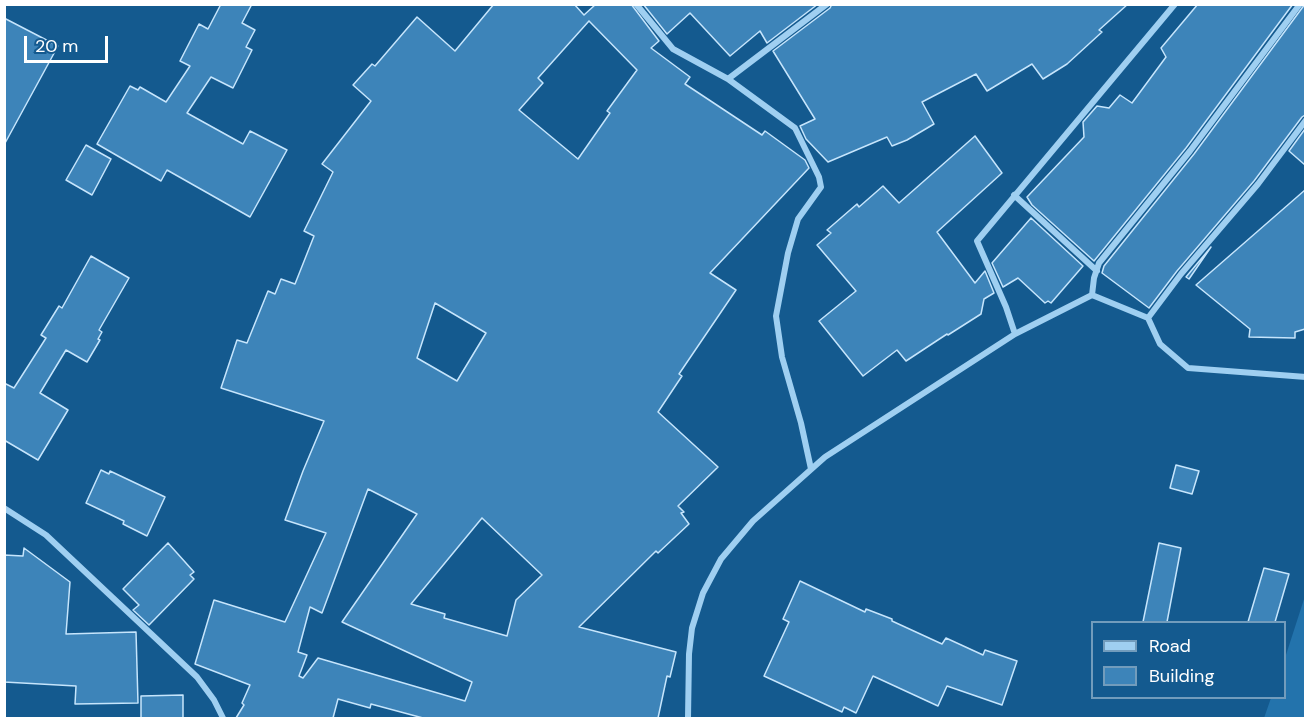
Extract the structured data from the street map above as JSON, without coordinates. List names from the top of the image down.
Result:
{
  "legend": ["Road", "Building"],
  "scale_bar": "20 m"
}
